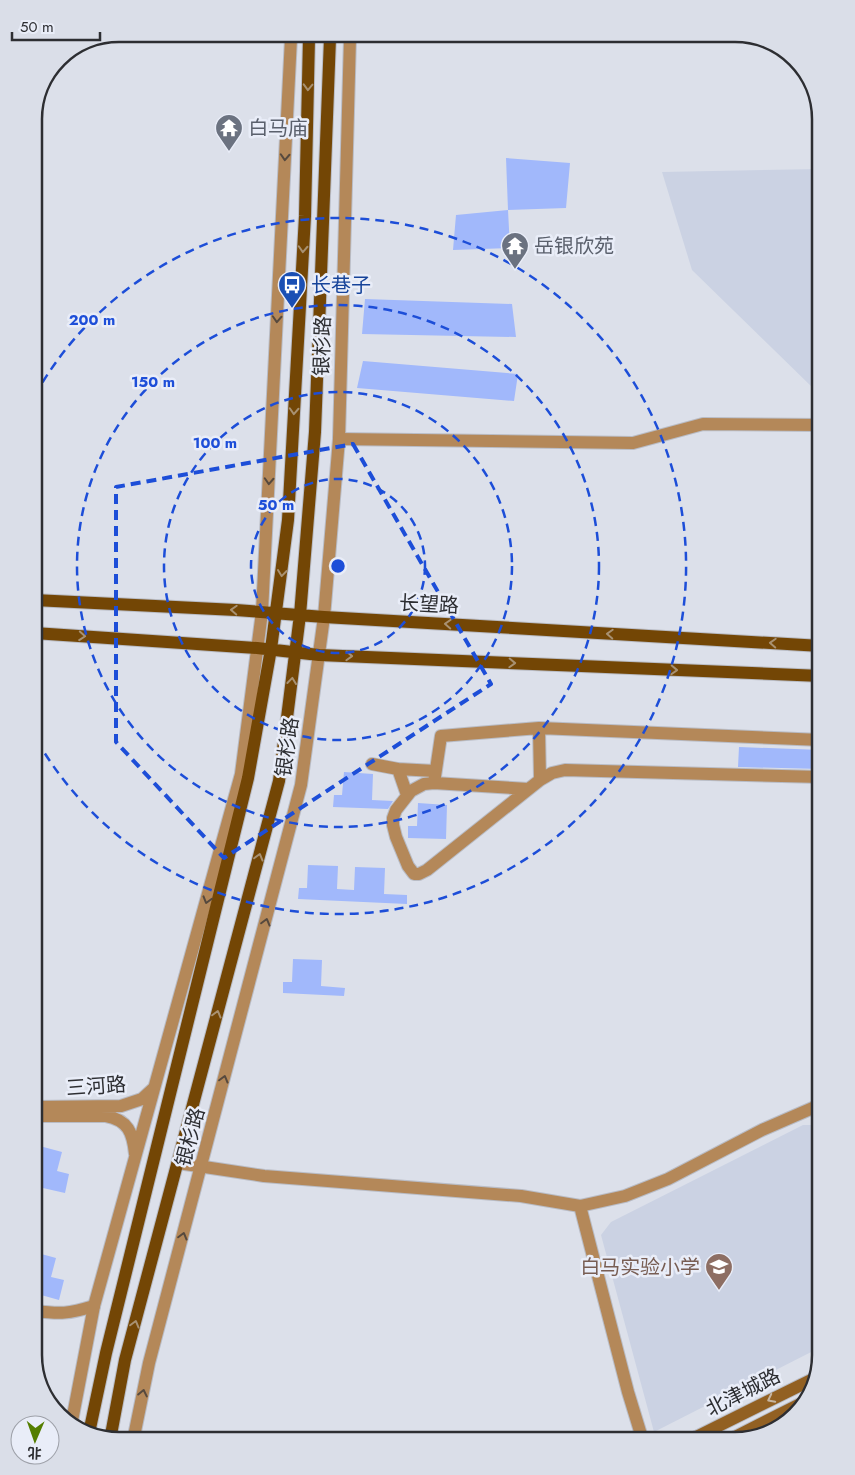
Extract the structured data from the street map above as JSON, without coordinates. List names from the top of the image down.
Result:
{
  "streets": {
    "main road": ["银杉路", "长望路", "北津城路"],
    "street": ["三河路"]
  },
  "crossings": [
    ["银杉路", "长望路"]
  ],
  "places": {
    "temple": ["白马庙", "岳银欣苑"],
    "bus stop": ["长巷子"],
    "school or university": ["白马实验小学"]
  },
  "scale_bar": "50 m",
  "north": "bottom",
  "rings": [
    "200 m",
    "150 m",
    "100 m",
    "50 m"
  ]
}
